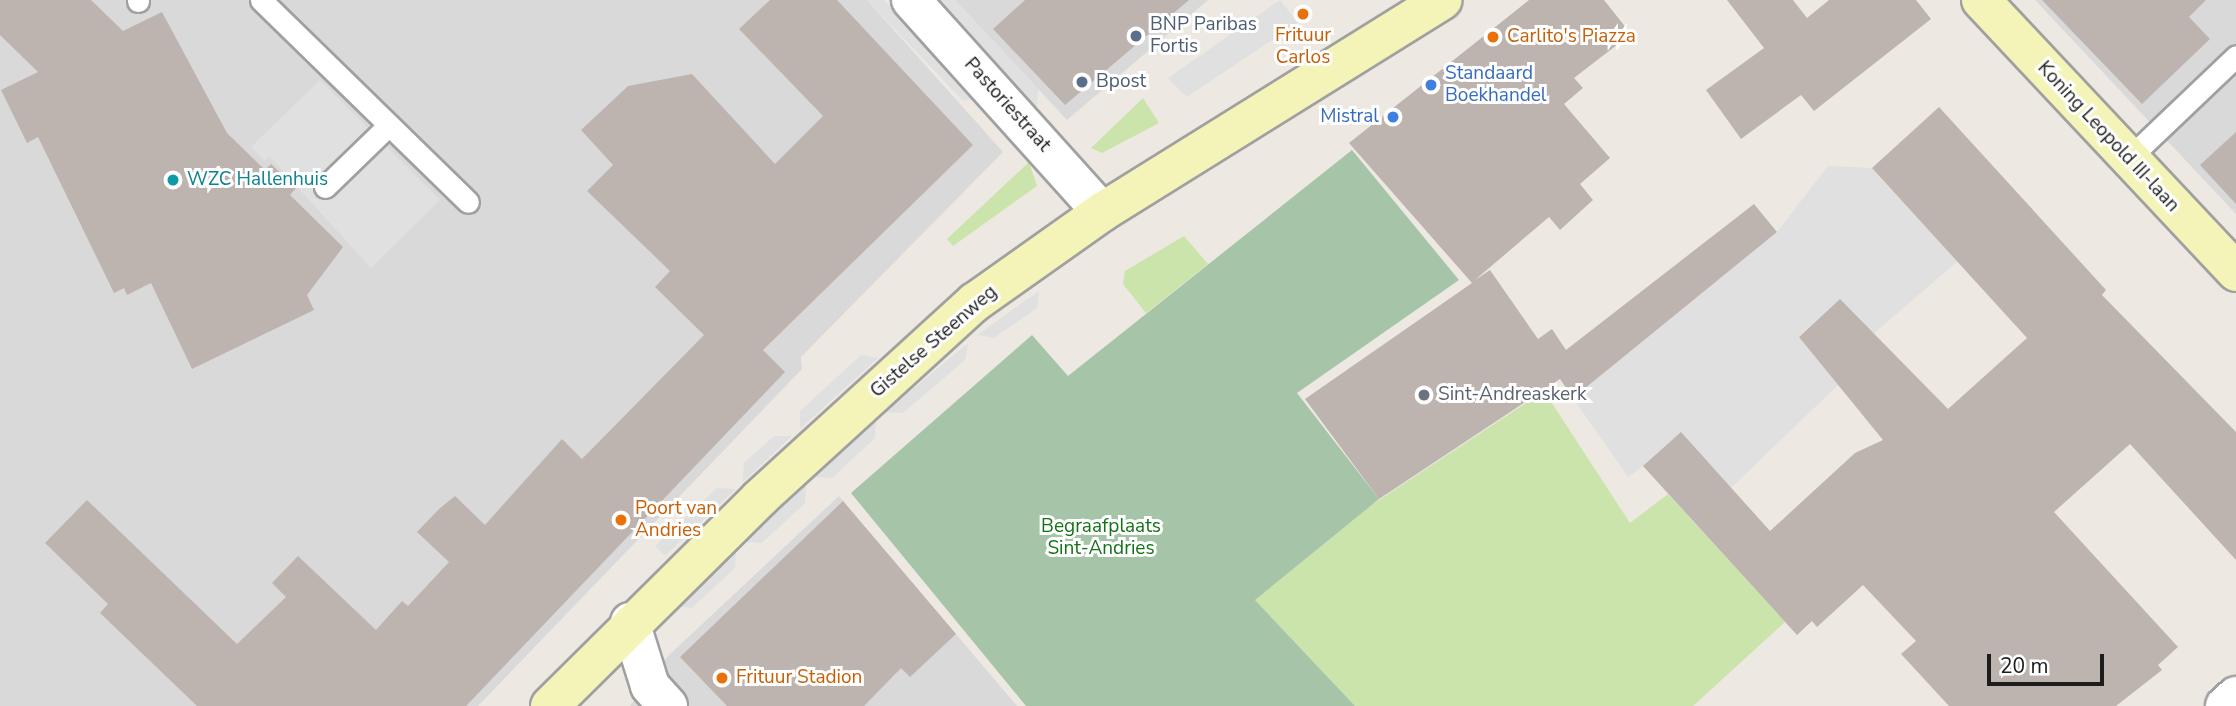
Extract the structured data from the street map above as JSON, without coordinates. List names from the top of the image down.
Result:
{
  "streets": {
    "main road": ["Koning Leopold III-laan", "Gistelse Steenweg"],
    "street": ["Pastoriestraat"]
  },
  "crossings": [
    ["Pastoriestraat", "Gistelse Steenweg"]
  ],
  "parks": ["Begraafplaats Sint-Andries"],
  "places": [
    "Frituur Carlos",
    "BNP Paribas Fortis",
    "Carlito's Piazza",
    "Bpost",
    "Standaard Boekhandel",
    "Mistral",
    "WZC Hallenhuis",
    "Sint-Andreaskerk",
    "Poort van Andries",
    "Frituur Stadion"
  ],
  "scale_bar": "20 m"
}
